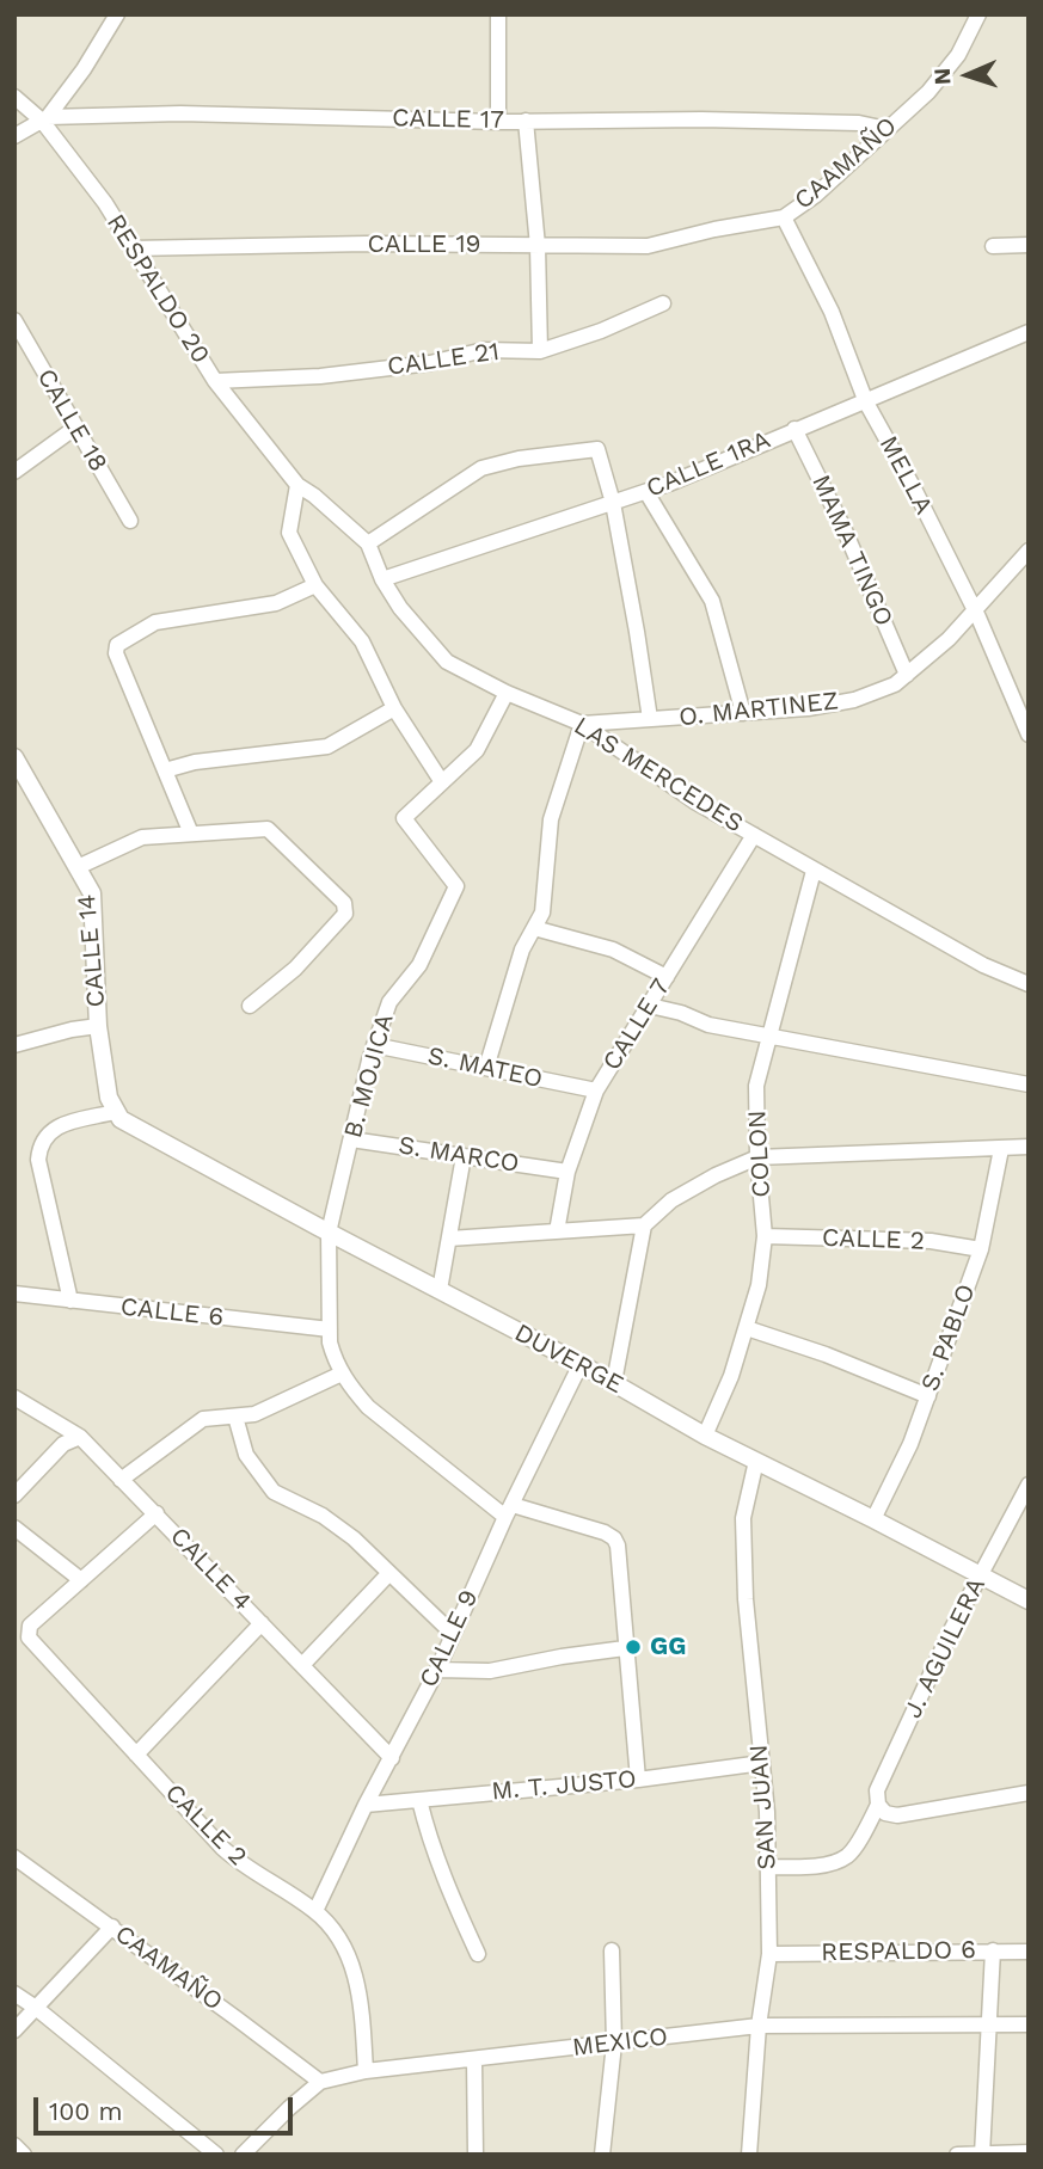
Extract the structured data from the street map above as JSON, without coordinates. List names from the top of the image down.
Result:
{
  "streets": {
    "street": [
      "CALLE 17",
      "CAAMAÑO",
      "CALLE 19",
      "RESPALDO 20",
      "CALLE 21",
      "CALLE 18",
      "CALLE 1RA",
      "MELLA",
      "MAMA TINGO",
      "O. MARTINEZ",
      "LAS MERCEDES",
      "CALLE 14",
      "CALLE 7",
      "S. MATEO",
      "B. MOJICA",
      "COLON",
      "S. MARCO",
      "CALLE 2",
      "CALLE 6",
      "S. PABLO",
      "DUVERGE",
      "CALLE 4",
      "CALLE 9",
      "J. AGUILERA",
      "M. T. JUSTO",
      "SAN JUAN",
      "RESPALDO 6",
      "MEXICO"
    ]
  },
  "crossings": [
    ["CALLE 17", "CAAMAÑO"],
    ["CALLE 17", "RESPALDO 20"],
    ["CAAMAÑO", "CALLE 19"],
    ["CAAMAÑO", "MELLA"],
    ["CAAMAÑO", "MEXICO"],
    ["CALLE 19", "RESPALDO 20"],
    ["RESPALDO 20", "CALLE 21"],
    ["RESPALDO 20", "LAS MERCEDES"],
    ["CALLE 1RA", "MELLA"],
    ["CALLE 1RA", "MAMA TINGO"],
    ["CALLE 1RA", "LAS MERCEDES"],
    ["MELLA", "O. MARTINEZ"],
    ["MAMA TINGO", "O. MARTINEZ"],
    ["O. MARTINEZ", "LAS MERCEDES"],
    ["LAS MERCEDES", "CALLE 7"],
    ["LAS MERCEDES", "COLON"],
    ["CALLE 14", "DUVERGE"],
    ["CALLE 7", "S. MATEO"],
    ["CALLE 7", "S. MARCO"],
    ["S. MATEO", "B. MOJICA"],
    ["B. MOJICA", "S. MARCO"],
    ["B. MOJICA", "CALLE 6"],
    ["B. MOJICA", "DUVERGE"],
    ["COLON", "CALLE 2"],
    ["COLON", "DUVERGE"],
    ["CALLE 2", "S. PABLO"],
    ["CALLE 2", "CALLE 9"],
    ["CALLE 2", "MEXICO"],
    ["S. PABLO", "DUVERGE"],
    ["DUVERGE", "CALLE 9"],
    ["DUVERGE", "J. AGUILERA"],
    ["DUVERGE", "SAN JUAN"],
    ["CALLE 4", "CALLE 9"],
    ["CALLE 9", "M. T. JUSTO"],
    ["J. AGUILERA", "SAN JUAN"],
    ["M. T. JUSTO", "SAN JUAN"],
    ["SAN JUAN", "RESPALDO 6"],
    ["SAN JUAN", "MEXICO"]
  ],
  "places": ["GG"],
  "scale_bar": "100 m",
  "north": "left"
}
